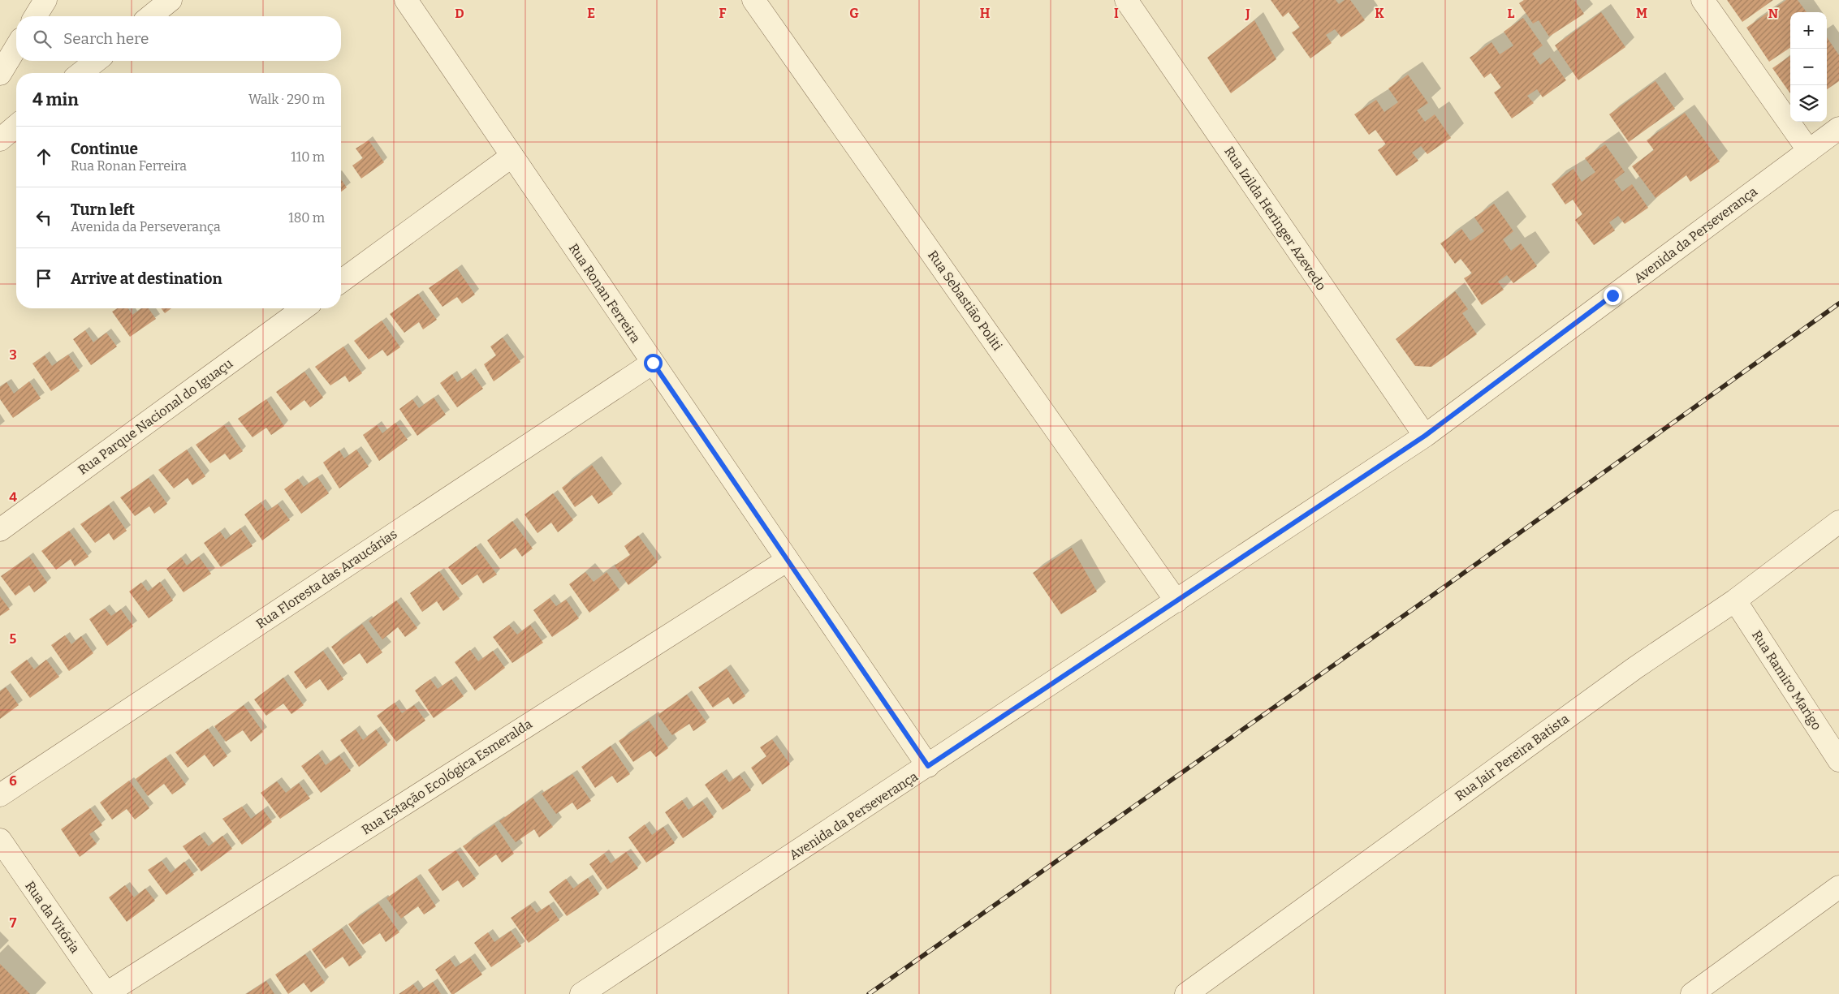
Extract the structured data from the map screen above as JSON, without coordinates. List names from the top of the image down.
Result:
{
  "streets": {
    "street": [
      "Rua Izilda Heringer Azevedo",
      "Avenida da Perseverança",
      "Rua Ronan Ferreira",
      "Rua Sebastião Politi",
      "Rua Parque Nacional do Iguaçu",
      "Rua Floresta das Araucárias",
      "Rua Ramiro Marigo",
      "Rua Jair Pereira Batista",
      "Rua Estação Ecológica Esmeralda",
      "Rua da Vitória"
    ]
  },
  "crossings": [
    ["Rua Izilda Heringer Azevedo", "Avenida da Perseverança"],
    ["Avenida da Perseverança", "Rua Ronan Ferreira"],
    ["Avenida da Perseverança", "Rua Sebastião Politi"],
    ["Rua Ronan Ferreira", "Rua Floresta das Araucárias"],
    ["Rua Ronan Ferreira", "Rua Estação Ecológica Esmeralda"],
    ["Rua Ramiro Marigo", "Rua Jair Pereira Batista"],
    ["Rua Estação Ecológica Esmeralda", "Rua da Vitória"]
  ],
  "page": {
    "map_buttons": ["+", "−"],
    "search": "Search here",
    "heading": ["4 min", "Walk · 290 m"],
    "list": [
      ["Continue", "Rua Ronan Ferreira", "110 m"],
      ["Turn left", "Avenida da Perseverança", "180 m"],
      "Arrive at destination"
    ]
  },
  "grid": {
    "columns": [
      "D",
      "E",
      "F",
      "G",
      "H",
      "I",
      "J",
      "K",
      "L",
      "M",
      "N"
    ],
    "rows": [
      "3",
      "4",
      "5",
      "6",
      "7"
    ]
  }
}
